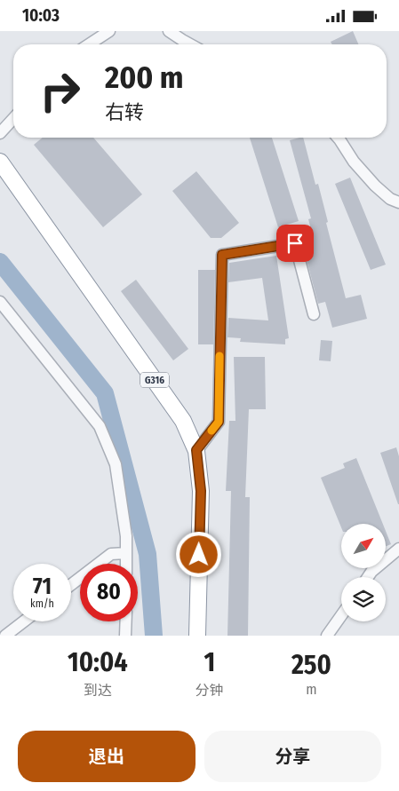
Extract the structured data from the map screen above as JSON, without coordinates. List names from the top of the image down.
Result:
{
  "streets": {
    "highway": ["G316"]
  },
  "north": "top right",
  "page": {
    "status": "10:03",
    "turn": ["200 m", "右转"],
    "speed": "71 km/h",
    "limit": "80",
    "eta": [
      "10:04",
      "到达",
      "1",
      "分钟",
      "250",
      "m"
    ],
    "buttons": ["退出", "分享"]
  }
}
